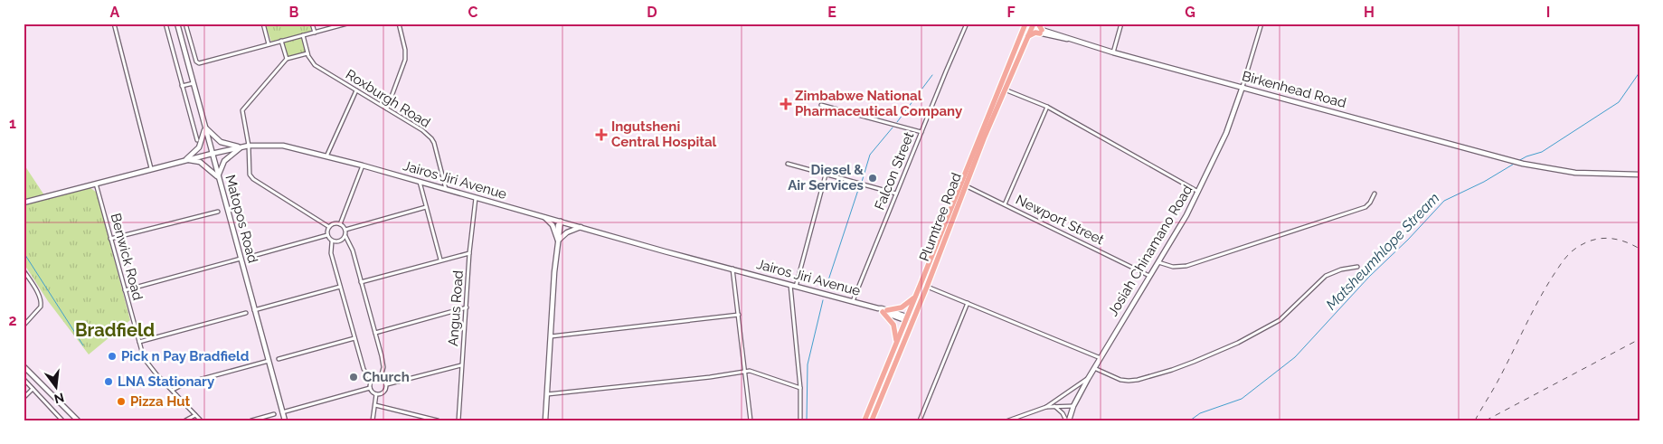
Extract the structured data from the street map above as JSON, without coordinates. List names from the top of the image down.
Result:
{
  "streets": {
    "highway": ["Plumtree Road"],
    "main road": [
      "Birkenhead Road",
      "Jairos Jiri Avenue",
      "Matopos Road",
      "Josiah Chinamano Road"
    ],
    "street": [
      "Roxburgh Road",
      "Falcon Street",
      "Newport Street",
      "Benwick Road",
      "Angus Road"
    ]
  },
  "crossings": [
    ["Birkenhead Road", "Plumtree Road"],
    ["Birkenhead Road", "Josiah Chinamano Road"],
    ["Roxburgh Road", "Jairos Jiri Avenue"],
    ["Falcon Street", "Jairos Jiri Avenue"],
    ["Jairos Jiri Avenue", "Matopos Road"],
    ["Jairos Jiri Avenue", "Benwick Road"],
    ["Jairos Jiri Avenue", "Angus Road"],
    ["Plumtree Road", "Newport Street"],
    ["Newport Street", "Josiah Chinamano Road"]
  ],
  "districts": ["Bradfield"],
  "water": ["Matsheumhlope Stream"],
  "places": {
    "health": ["Zimbabwe National Pharmaceutical Company", "Ingutsheni Central Hospital"],
    "other": [
      "Diesel & Air Services",
      "Pick n Pay Bradfield",
      "Church",
      "LNA Stationary",
      "Pizza Hut"
    ]
  },
  "north": "bottom",
  "grid": {
    "columns": [
      "A",
      "B",
      "C",
      "D",
      "E",
      "F",
      "G",
      "H",
      "I"
    ],
    "rows": ["1", "2"]
  }
}
